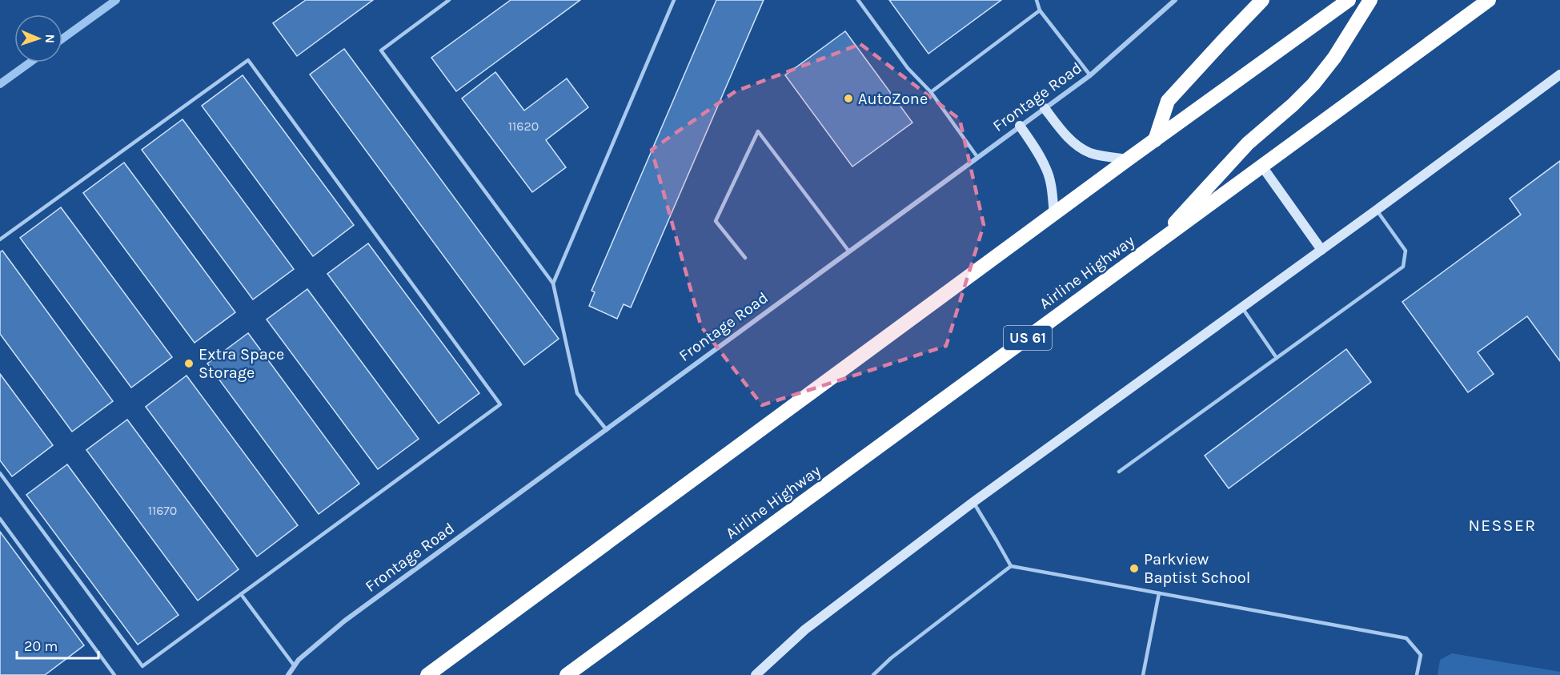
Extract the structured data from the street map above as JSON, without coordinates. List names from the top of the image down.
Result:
{
  "streets": {
    "highway": ["Airline Highway", "US 61"],
    "street": ["Frontage Road"]
  },
  "districts": ["NESSER"],
  "places": ["AutoZone", "Extra Space Storage", "Parkview Baptist School"],
  "house_numbers": ["11620", "11670"],
  "scale_bar": "20 m",
  "north": "right"
}
